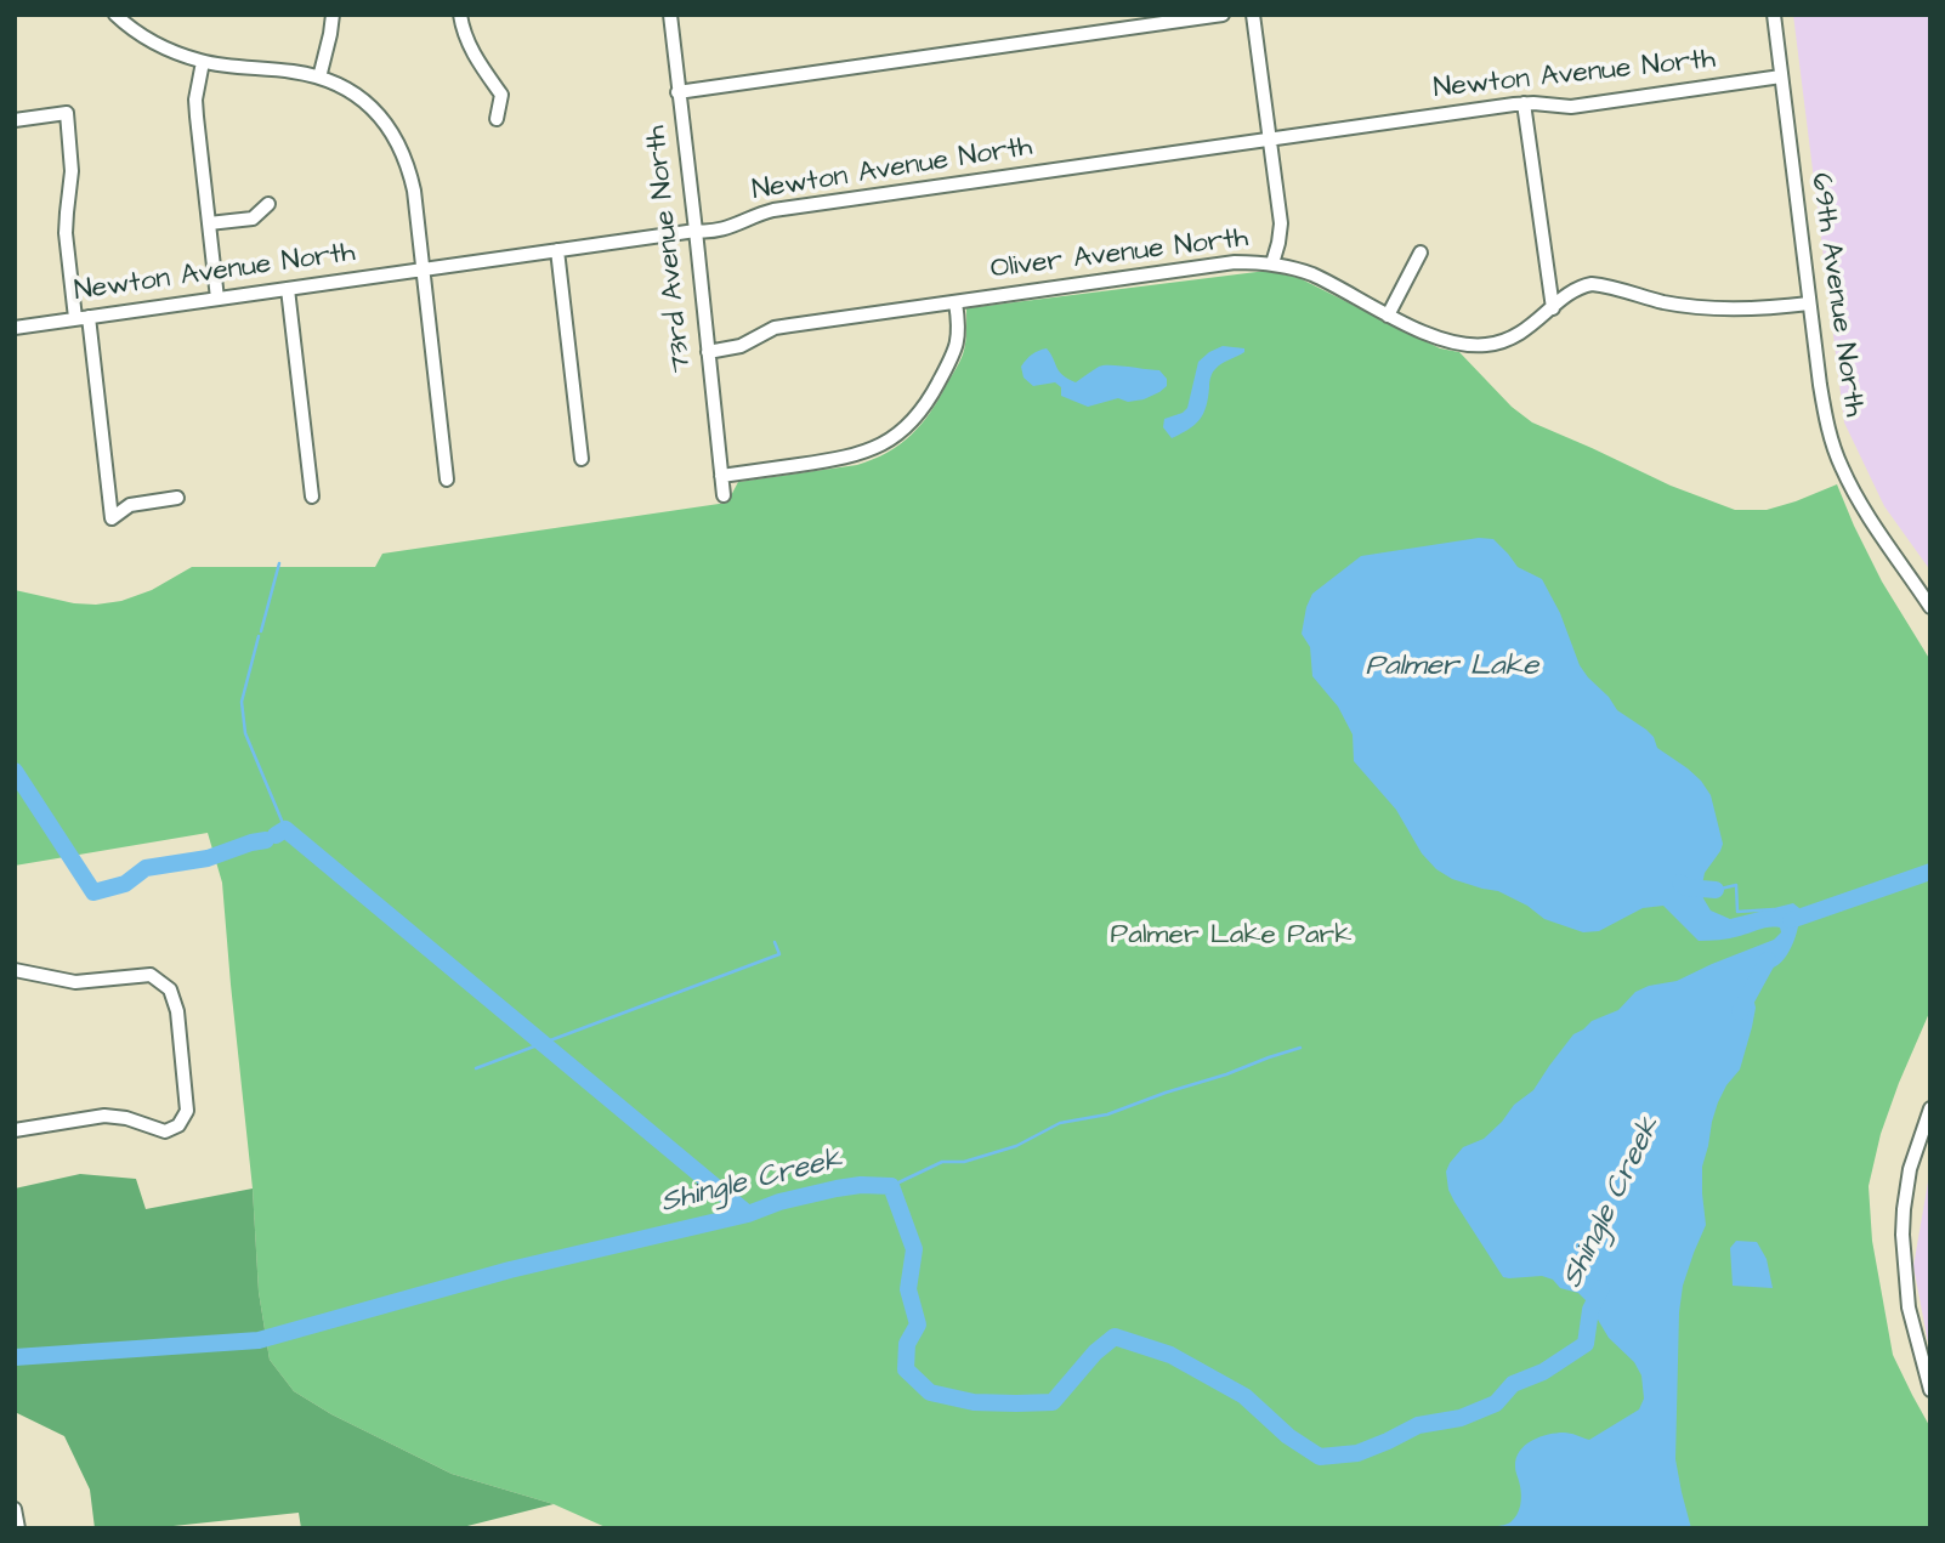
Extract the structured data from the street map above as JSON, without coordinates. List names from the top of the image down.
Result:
{
  "streets": {
    "street": [
      "Newton Avenue North",
      "73rd Avenue North",
      "Oliver Avenue North",
      "69th Avenue North"
    ]
  },
  "crossings": [
    ["Newton Avenue North", "73rd Avenue North"],
    ["Newton Avenue North", "69th Avenue North"],
    ["73rd Avenue North", "Oliver Avenue North"],
    ["Oliver Avenue North", "69th Avenue North"]
  ],
  "water": ["Palmer Lake", "Shingle Creek"],
  "parks": ["Palmer Lake Park"]
}
